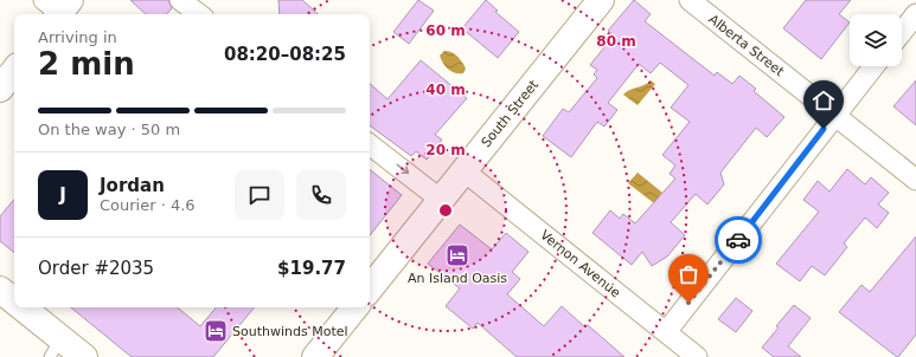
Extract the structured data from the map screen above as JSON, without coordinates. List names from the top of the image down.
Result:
{
  "streets": {
    "street": ["Alberta Street", "South Street", "Vernon Avenue"]
  },
  "crossings": [
    ["South Street", "Vernon Avenue"]
  ],
  "places": {
    "hotel": ["An Island Oasis", "Southwinds Motel"]
  },
  "page": {
    "heading": ["2 min", "Arriving in", "08:20–08:25"],
    "panel": [
      "Jordan",
      "Courier · 4.6",
      "Order #2035",
      "$19.77"
    ],
    "bar": "On the way · 50 m",
    "round": "J"
  },
  "rings": [
    "60 m",
    "80 m",
    "40 m",
    "20 m"
  ]
}
